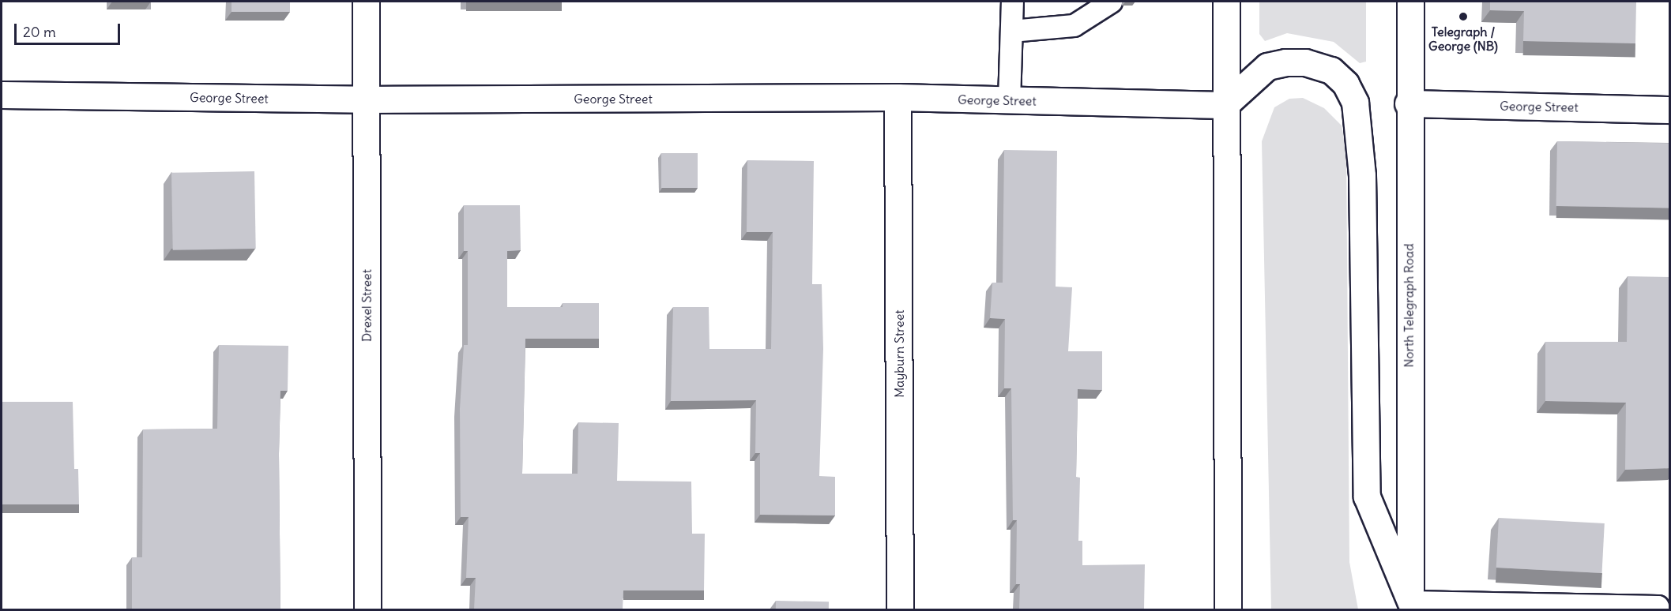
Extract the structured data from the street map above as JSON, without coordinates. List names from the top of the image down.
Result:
{
  "streets": {
    "street": [
      "George Street",
      "Drexel Street",
      "North Telegraph Road",
      "Mayburn Street"
    ]
  },
  "crossings": [
    ["George Street", "Drexel Street"],
    ["George Street", "North Telegraph Road"],
    ["George Street", "Mayburn Street"]
  ],
  "places": ["Telegraph / George (NB)"],
  "scale_bar": "20 m"
}
